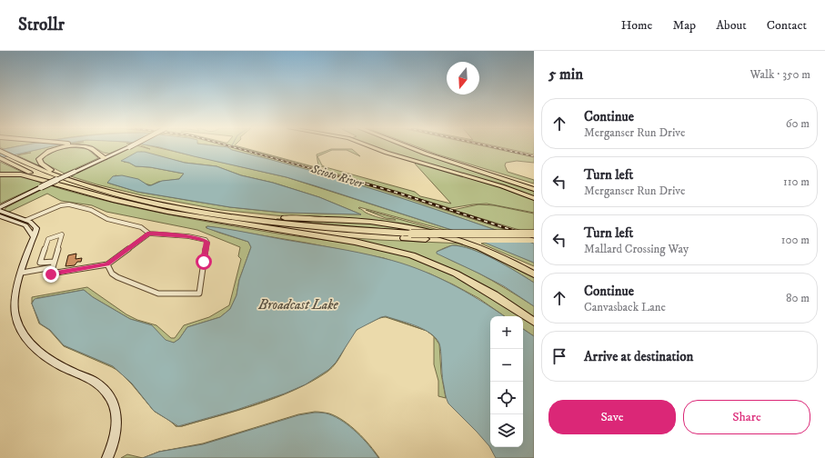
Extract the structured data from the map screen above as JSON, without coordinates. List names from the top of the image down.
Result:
{
  "water": ["Scioto River", "Broadcast Lake"],
  "north": "bottom",
  "page": {
    "header": "Strollr",
    "nav": [
      "Home",
      "Map",
      "About",
      "Contact"
    ],
    "heading": ["5 min", "Walk · 350 m"],
    "list": [
      ["Continue", "Merganser Run Drive", "60 m"],
      ["Turn left", "Merganser Run Drive", "110 m"],
      ["Turn left", "Mallard Crossing Way", "100 m"],
      ["Continue", "Canvasback Lane", "80 m"],
      "Arrive at destination"
    ],
    "map_buttons": ["+", "−"],
    "buttons": ["Save", "Share"]
  }
}
